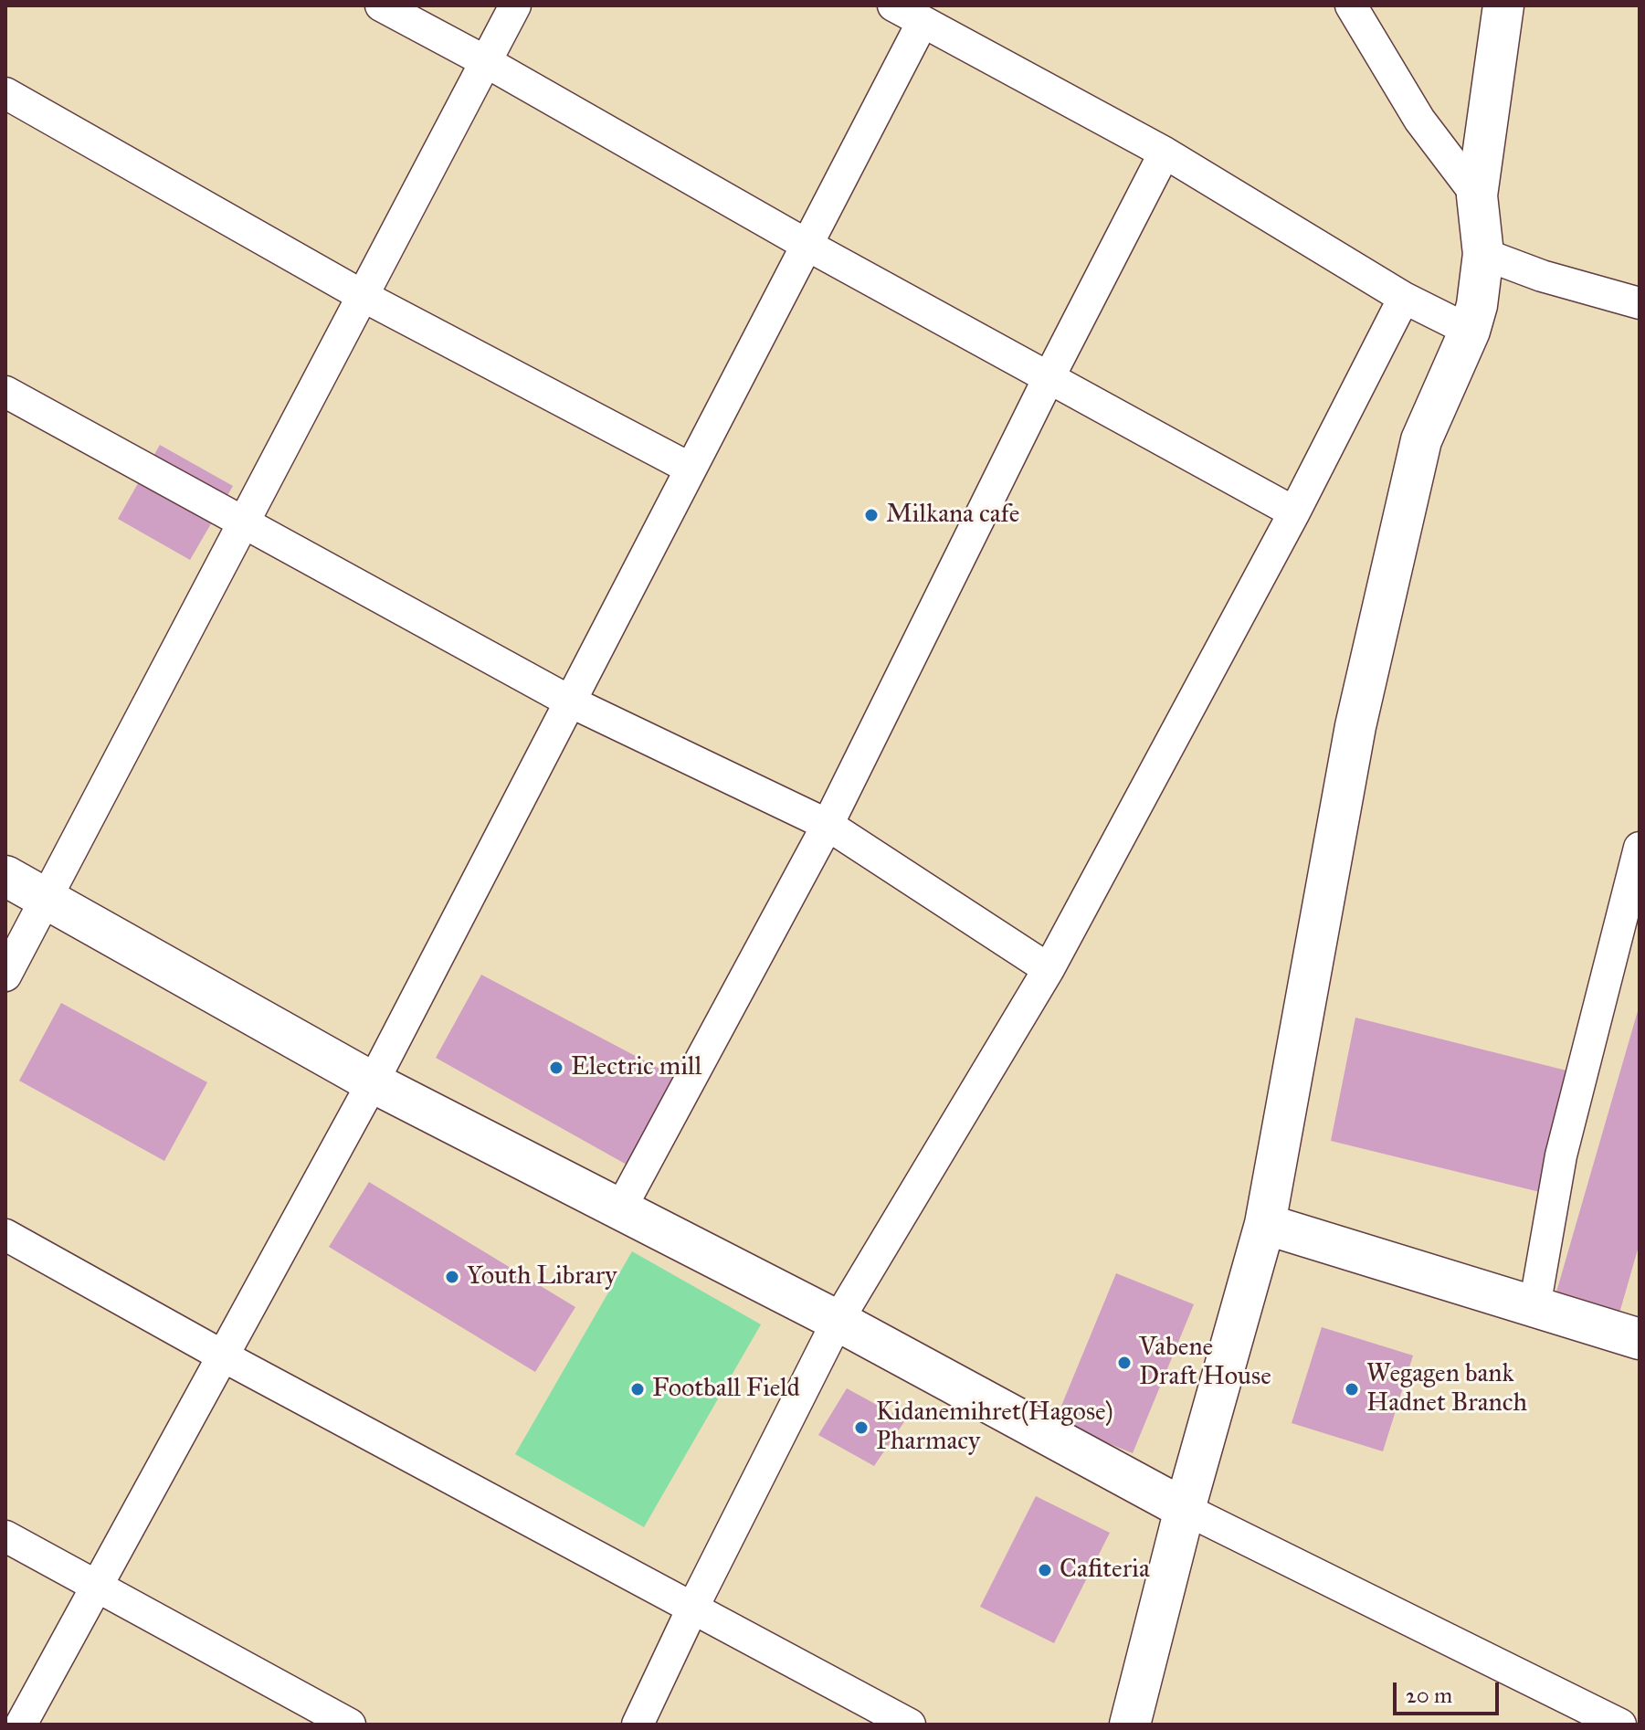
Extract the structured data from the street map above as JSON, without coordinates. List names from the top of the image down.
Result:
{
  "places": [
    "Milkana cafe",
    "Electric mill",
    "Youth Library",
    "Vabene Draft House",
    "Football Field",
    "Wegagen bank Hadnet Branch",
    "Kidanemihret(Hagose) Pharmacy",
    "Cafiteria"
  ],
  "scale_bar": "20 m"
}
